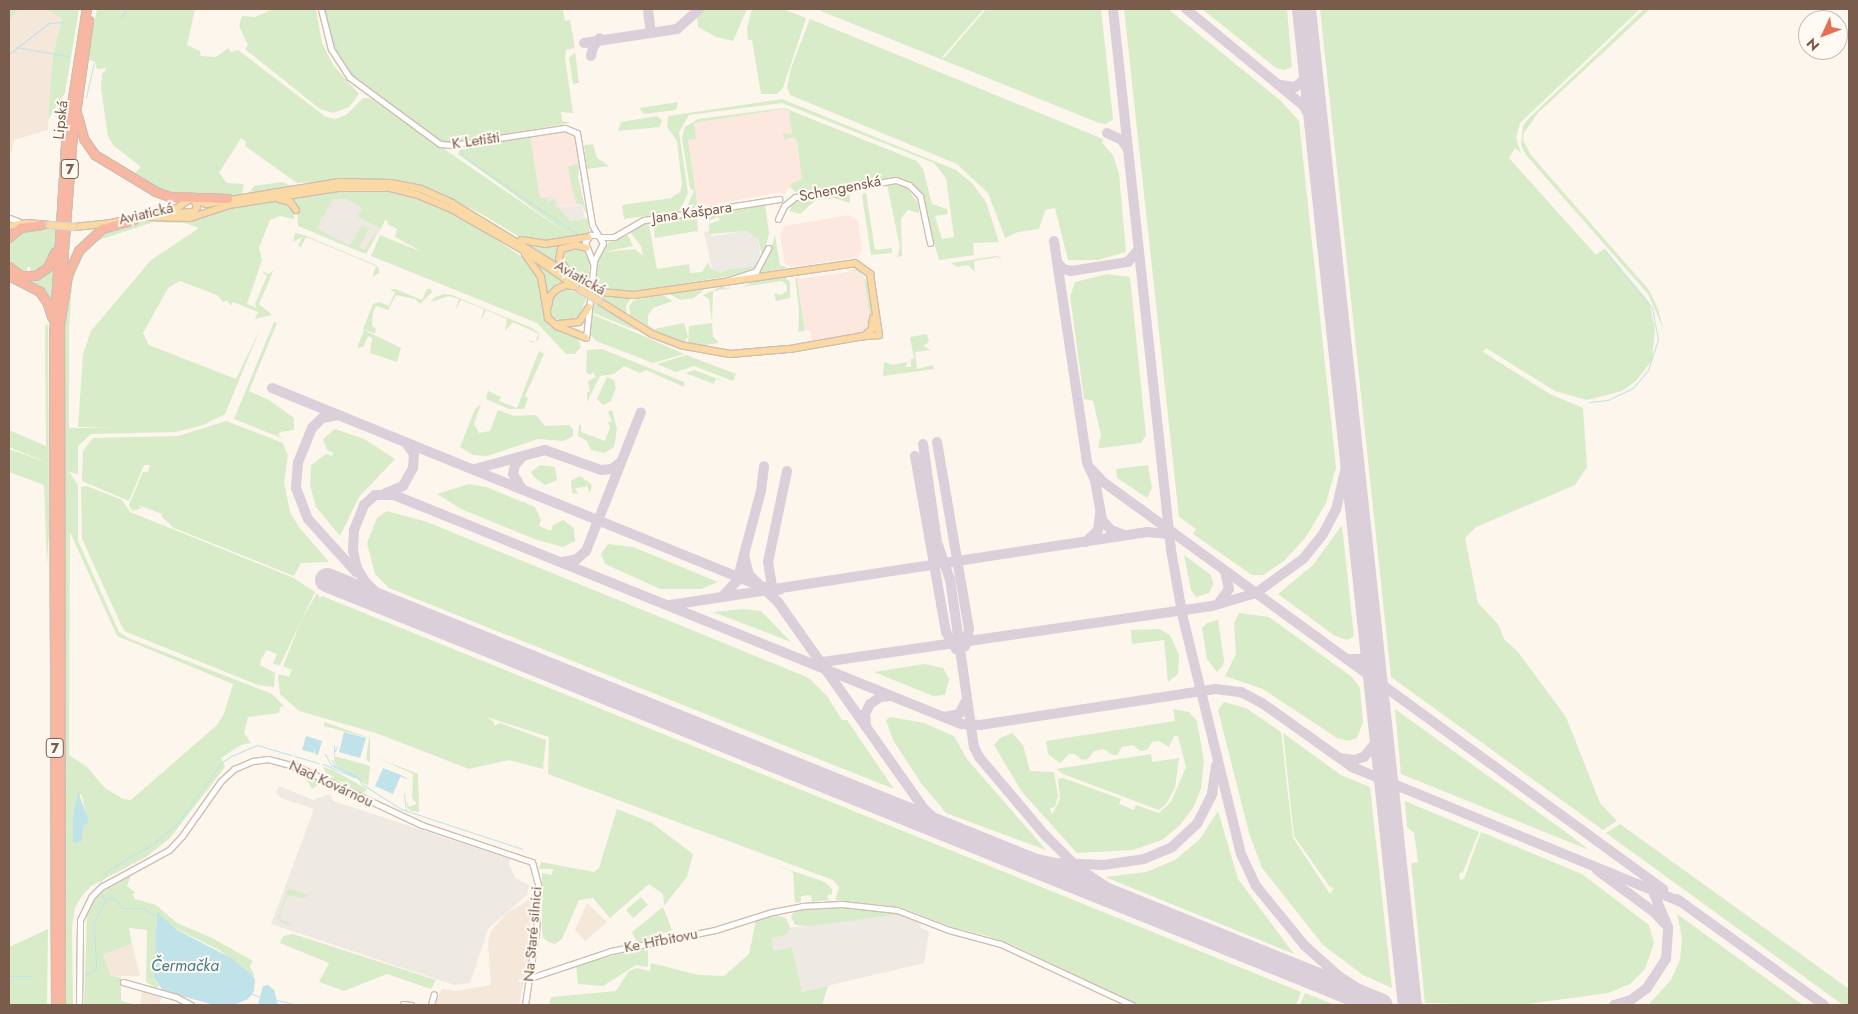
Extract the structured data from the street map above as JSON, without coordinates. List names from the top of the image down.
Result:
{
  "streets": {
    "highway": ["Lipská", "7"],
    "main road": ["Aviatická"],
    "street": [
      "K Letišti",
      "Schengenská",
      "Jana Kašpara",
      "Nad Kovárnou",
      "Na Staré silnici",
      "Ke Hřbitovu"
    ]
  },
  "crossings": [
    ["Lipská", "7"],
    ["K Letišti", "Jana Kašpara"],
    ["Nad Kovárnou", "Na Staré silnici"],
    ["Na Staré silnici", "Ke Hřbitovu"]
  ],
  "water": ["Čermačka"],
  "north": "bottom left"
}
